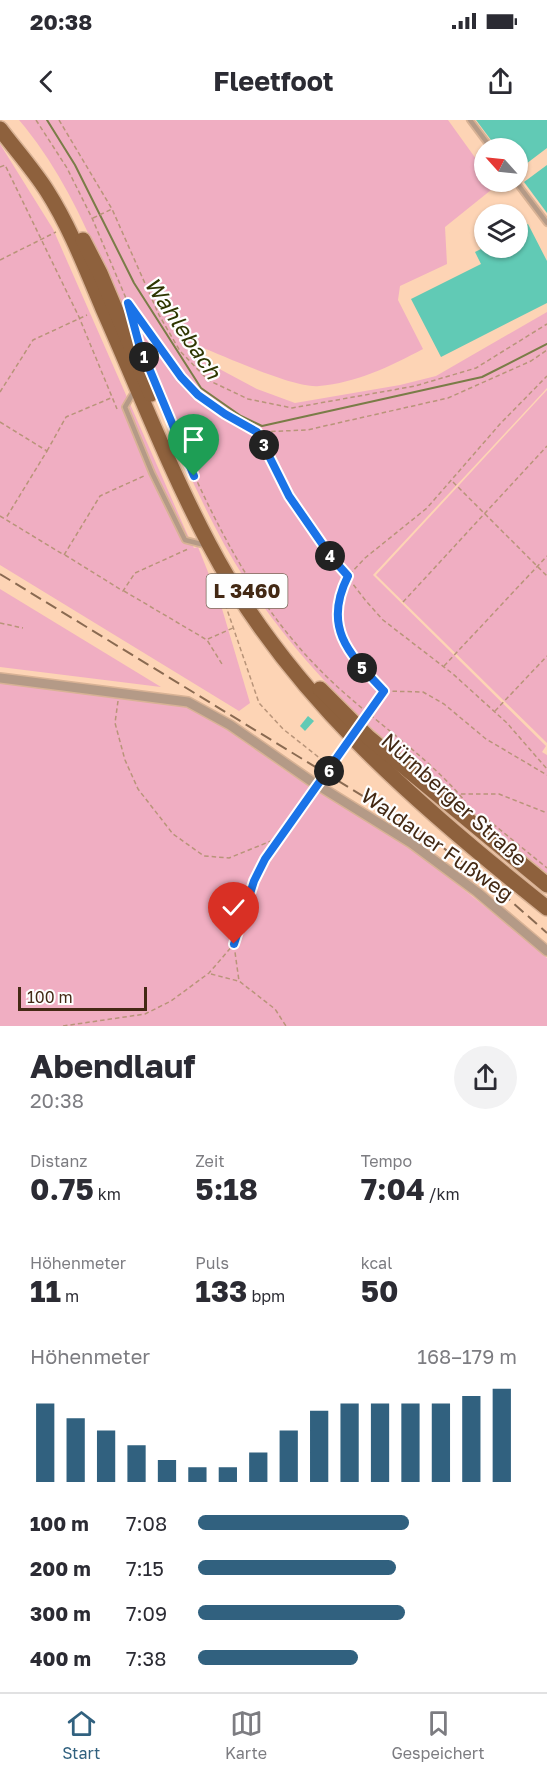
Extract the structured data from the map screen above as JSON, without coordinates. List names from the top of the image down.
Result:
{
  "streets": {
    "main road": ["L 3460", "Nürnberger Straße"],
    "street": ["Waldauer Fußweg"]
  },
  "crossings": [
    ["L 3460", "Nürnberger Straße"]
  ],
  "water": ["Wahlebach"],
  "scale_bar": "100 m",
  "north": "top left",
  "page": {
    "status": "20:38",
    "header": "Fleetfoot",
    "pins": [
      "1",
      "3",
      "4",
      "5",
      "6"
    ],
    "scale": "100 m",
    "heading": ["Abendlauf", "20:38"],
    "stats": [
      ["Distanz", "0.75 km"],
      ["Zeit", "5:18"],
      ["Tempo", "7:04 /km"],
      ["Höhenmeter", "11 m"],
      ["Puls", "133 bpm"],
      ["kcal", "50"]
    ],
    "chart": ["Höhenmeter", "168–179 m"],
    "list": [
      {
        "name": "100 m",
        "note": "7:08"
      },
      {
        "name": "200 m",
        "note": "7:15"
      },
      {
        "name": "300 m",
        "note": "7:09"
      },
      {
        "name": "400 m",
        "note": "7:38"
      }
    ],
    "tabs": ["Start", "Karte", "Gespeichert"]
  }
}
